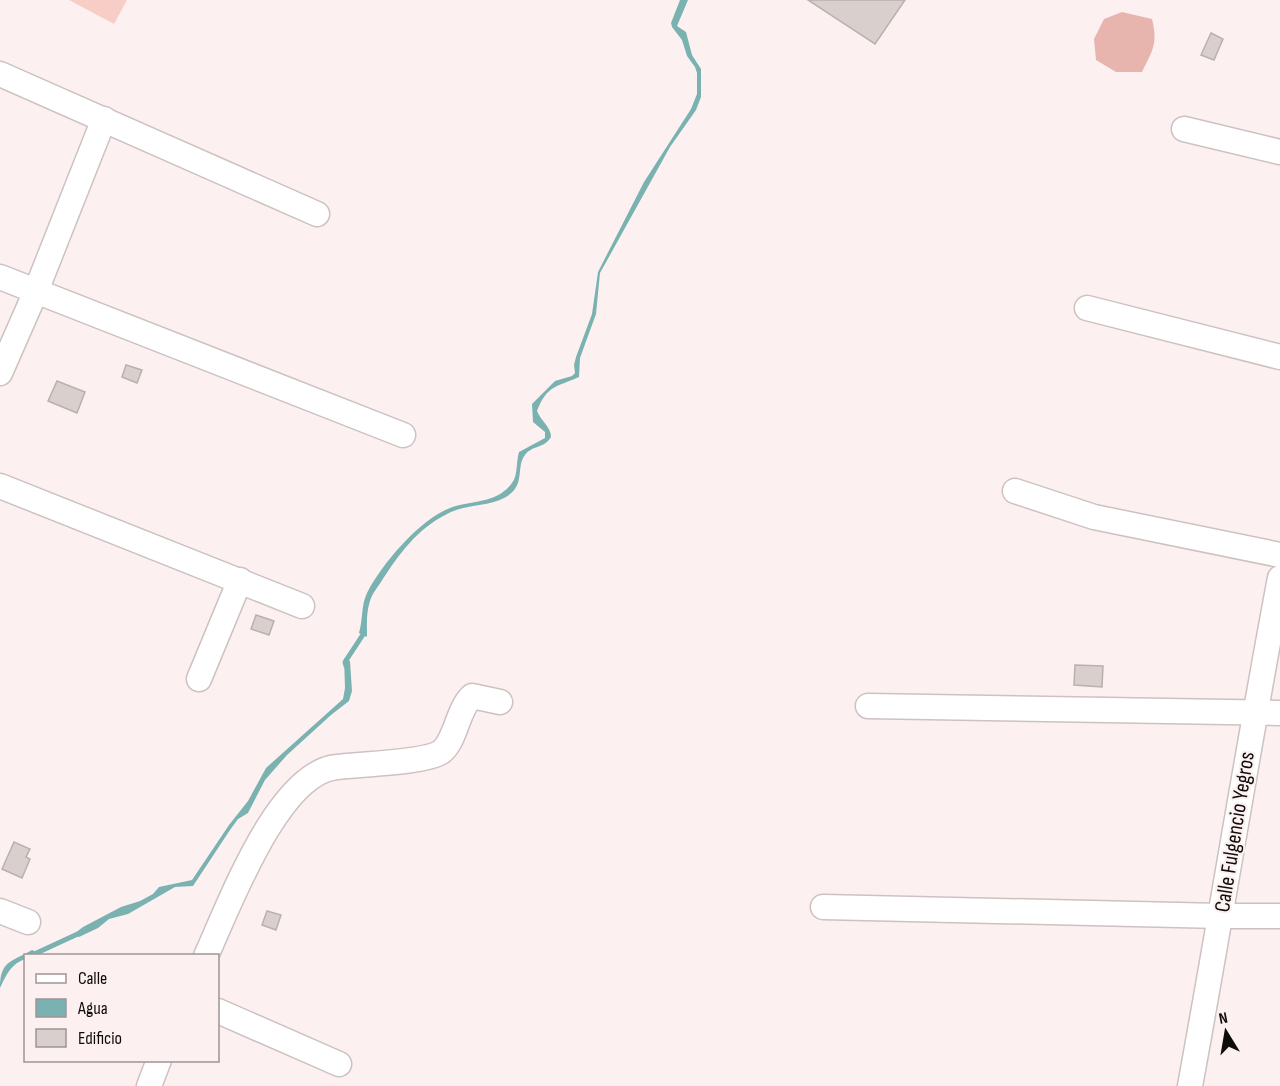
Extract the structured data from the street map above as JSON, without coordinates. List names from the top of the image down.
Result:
{
  "streets": {
    "street": ["Calle Fulgencio Yegros"]
  },
  "legend": ["Calle", "Agua", "Edificio"],
  "north": "top"
}
